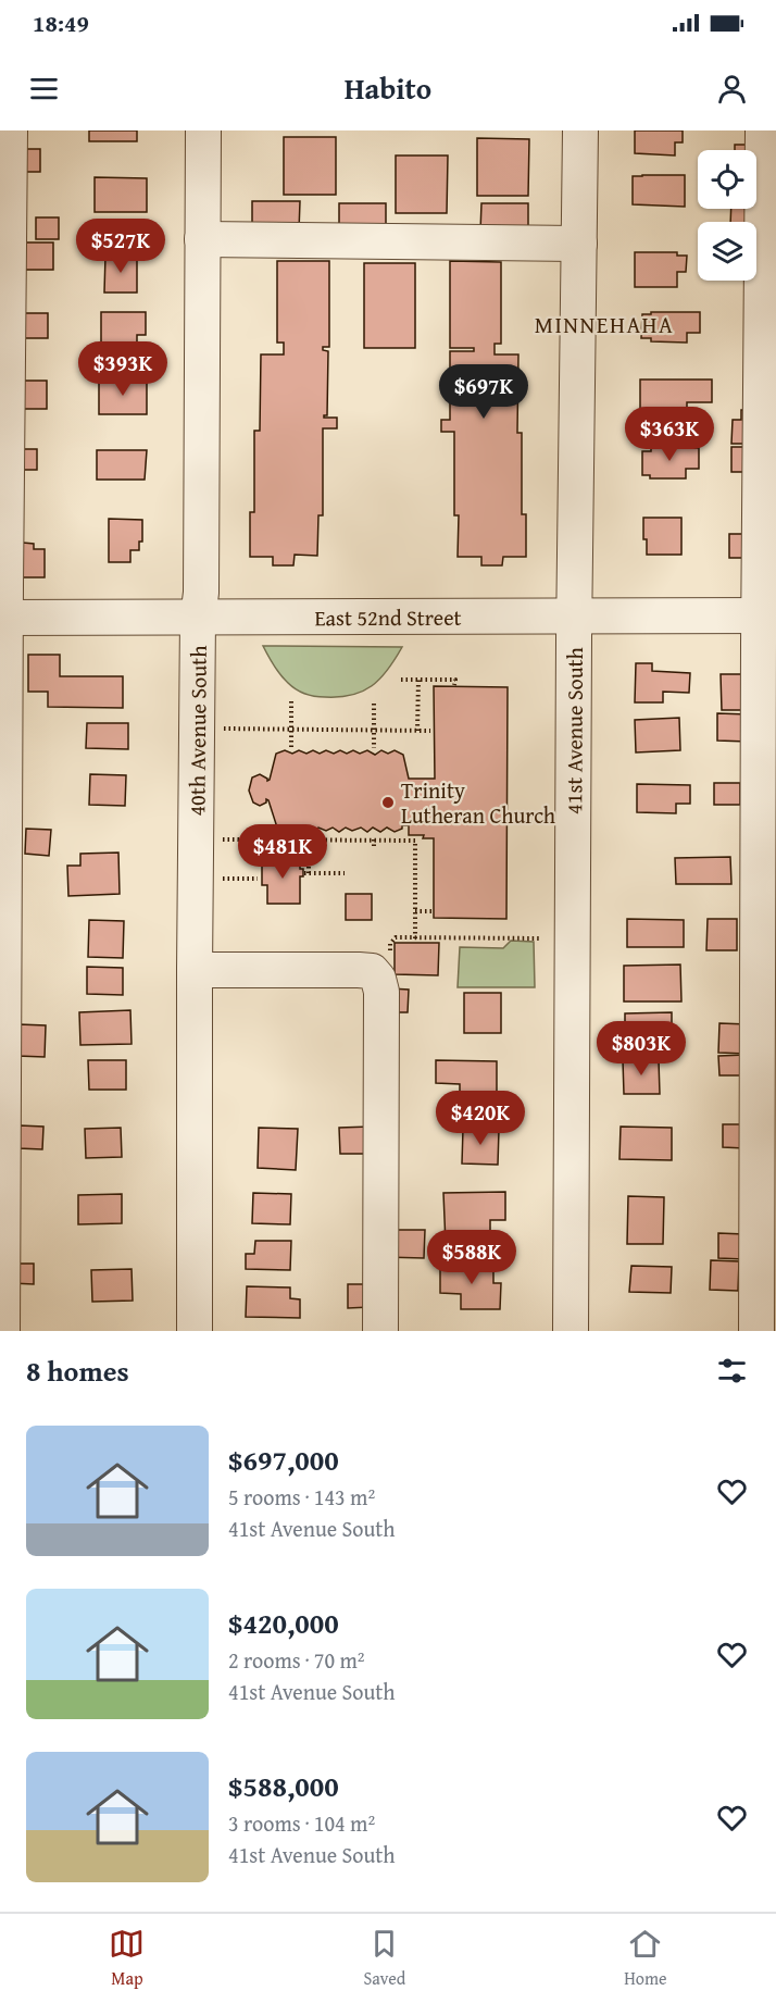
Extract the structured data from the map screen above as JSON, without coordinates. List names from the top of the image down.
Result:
{
  "streets": {
    "street": ["East 52nd Street", "40th Avenue South", "41st Avenue South"]
  },
  "crossings": [
    ["East 52nd Street", "40th Avenue South"],
    ["East 52nd Street", "41st Avenue South"]
  ],
  "districts": ["MINNEHAHA"],
  "places": ["Trinity Lutheran Church"],
  "page": {
    "status": "18:49",
    "header": "Habito",
    "price": [
      "$527K",
      "$393K",
      "$697K",
      "$363K",
      "$481K",
      "$803K",
      "$420K",
      "$588K"
    ],
    "heading": "8 homes",
    "list": [
      {
        "name": "$697,000",
        "note": "5 rooms · 143 m² · 41st Avenue South"
      },
      {
        "name": "$420,000",
        "note": "2 rooms · 70 m² · 41st Avenue South"
      },
      {
        "name": "$588,000",
        "note": "3 rooms · 104 m² · 41st Avenue South"
      }
    ],
    "tabs": ["Map", "Saved", "Home"]
  }
}
